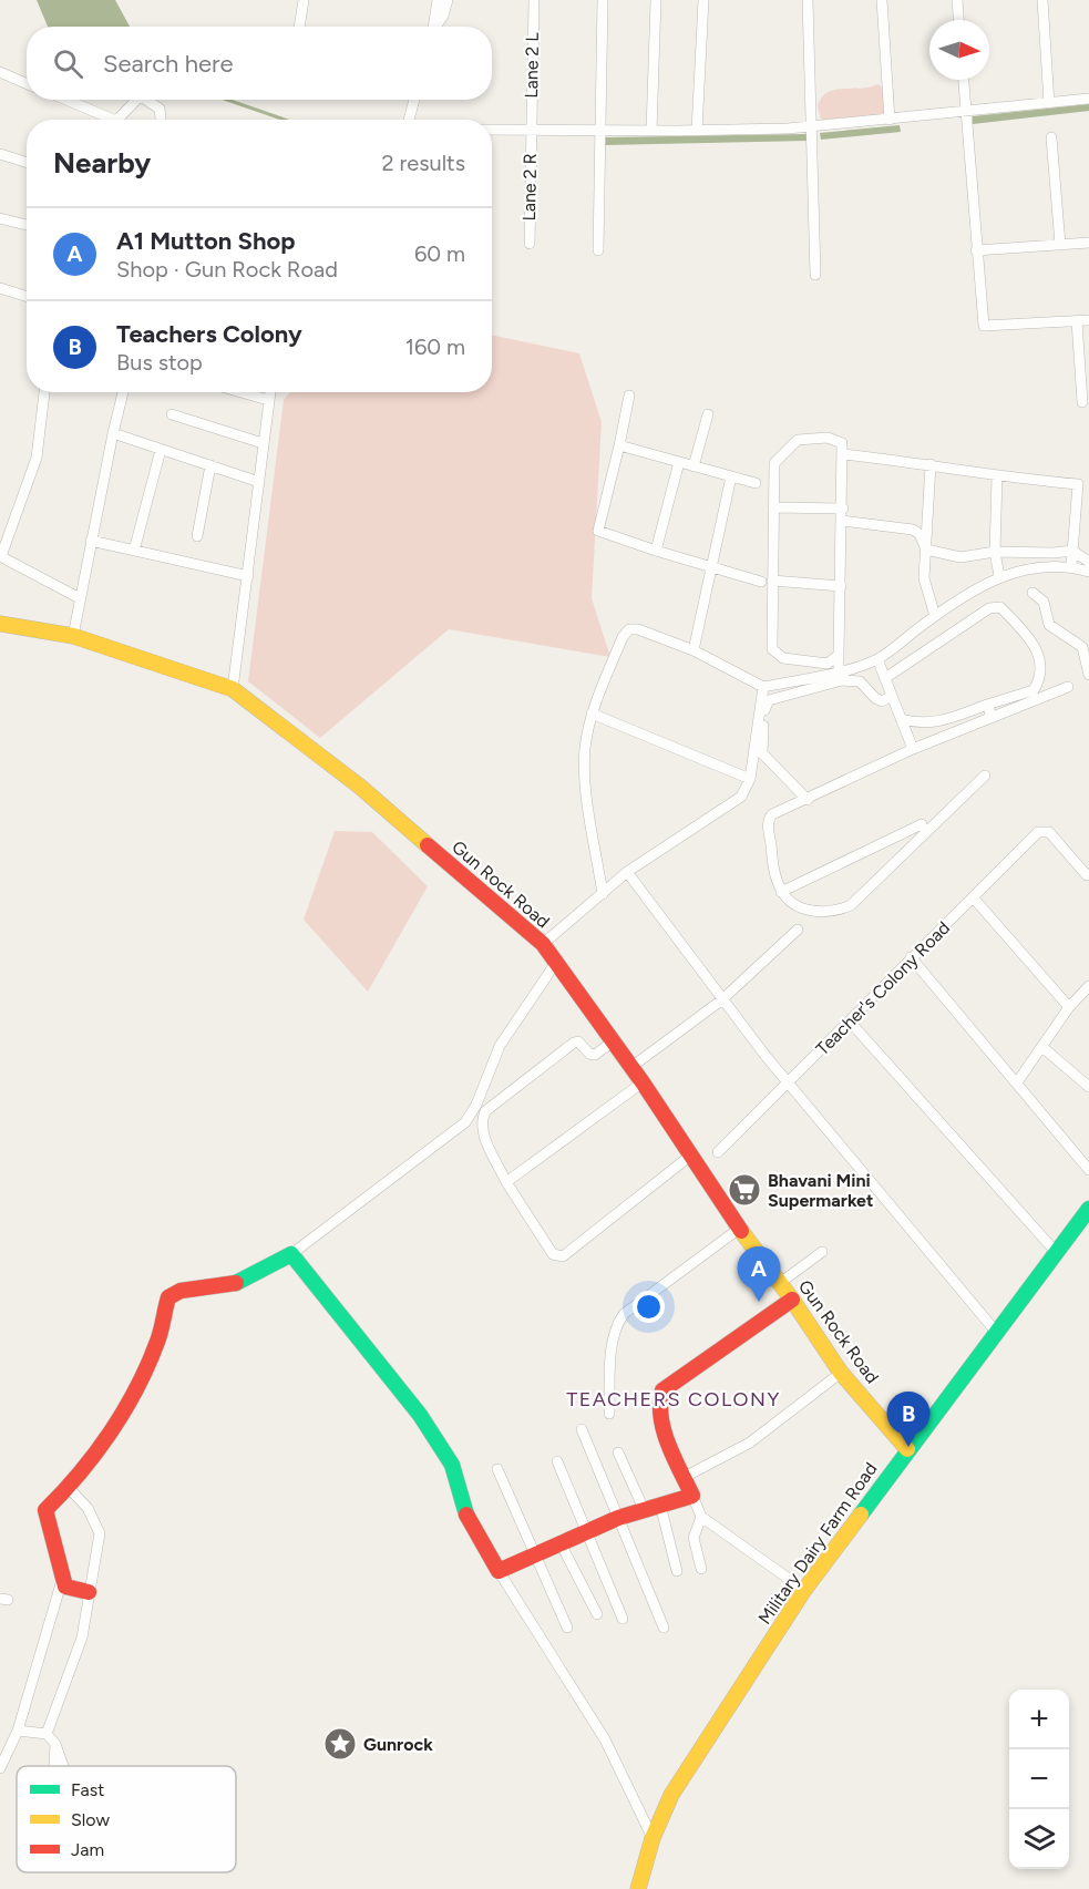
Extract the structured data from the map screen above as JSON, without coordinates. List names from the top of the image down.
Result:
{
  "streets": {
    "main road": ["Gun Rock Road", "Military Dairy Farm Road"],
    "street": ["Lane 2 L", "Lane 2 R", "Teacher's Colony Road"]
  },
  "crossings": [
    ["Lane 2 L", "Lane 2 R"],
    ["Gun Rock Road", "Military Dairy Farm Road"]
  ],
  "districts": ["TEACHERS COLONY"],
  "places": {
    "supermarket": ["Bhavani Mini Supermarket"],
    "place": ["Gunrock"]
  },
  "legend": ["Fast", "Slow", "Jam"],
  "north": "right",
  "page": {
    "search": "Search here",
    "heading": ["Nearby", "2 results"],
    "list": [
      {
        "mark": "A",
        "name": "A1 Mutton Shop",
        "note": "Shop · Gun Rock Road",
        "value": "60 m"
      },
      {
        "mark": "B",
        "name": "Teachers Colony",
        "note": "Bus stop",
        "value": "160 m"
      }
    ],
    "pins": ["A", "B"],
    "map_buttons": ["+", "−"]
  }
}
